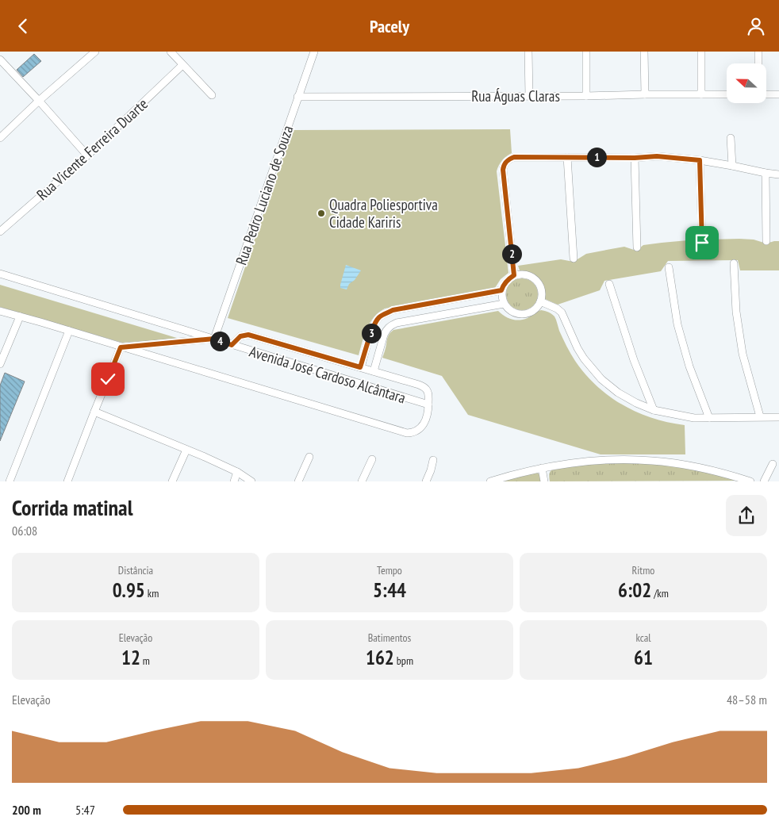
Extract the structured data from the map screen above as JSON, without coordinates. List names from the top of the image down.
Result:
{
  "streets": {
    "street": [
      "Rua Águas Claras",
      "Rua Vicente Ferreira Duarte",
      "Rua Pedro Luciano de Souza",
      "Avenida José Cardoso Alcântara"
    ]
  },
  "crossings": [
    ["Rua Águas Claras", "Rua Pedro Luciano de Souza"],
    ["Rua Pedro Luciano de Souza", "Avenida José Cardoso Alcântara"]
  ],
  "places": ["Quadra Poliesportiva Cidade Kariris"],
  "north": "left",
  "page": {
    "header": "Pacely",
    "pins": [
      "1",
      "2",
      "3",
      "4"
    ],
    "heading": ["Corrida matinal", "06:08"],
    "stats": [
      ["Distância", "0.95 km"],
      ["Tempo", "5:44"],
      ["Ritmo", "6:02 /km"],
      ["Elevação", "12 m"],
      ["Batimentos", "162 bpm"],
      ["kcal", "61"]
    ],
    "chart": ["Elevação", "48–58 m"],
    "list": [
      {
        "name": "200 m",
        "note": "5:47"
      }
    ]
  }
}
